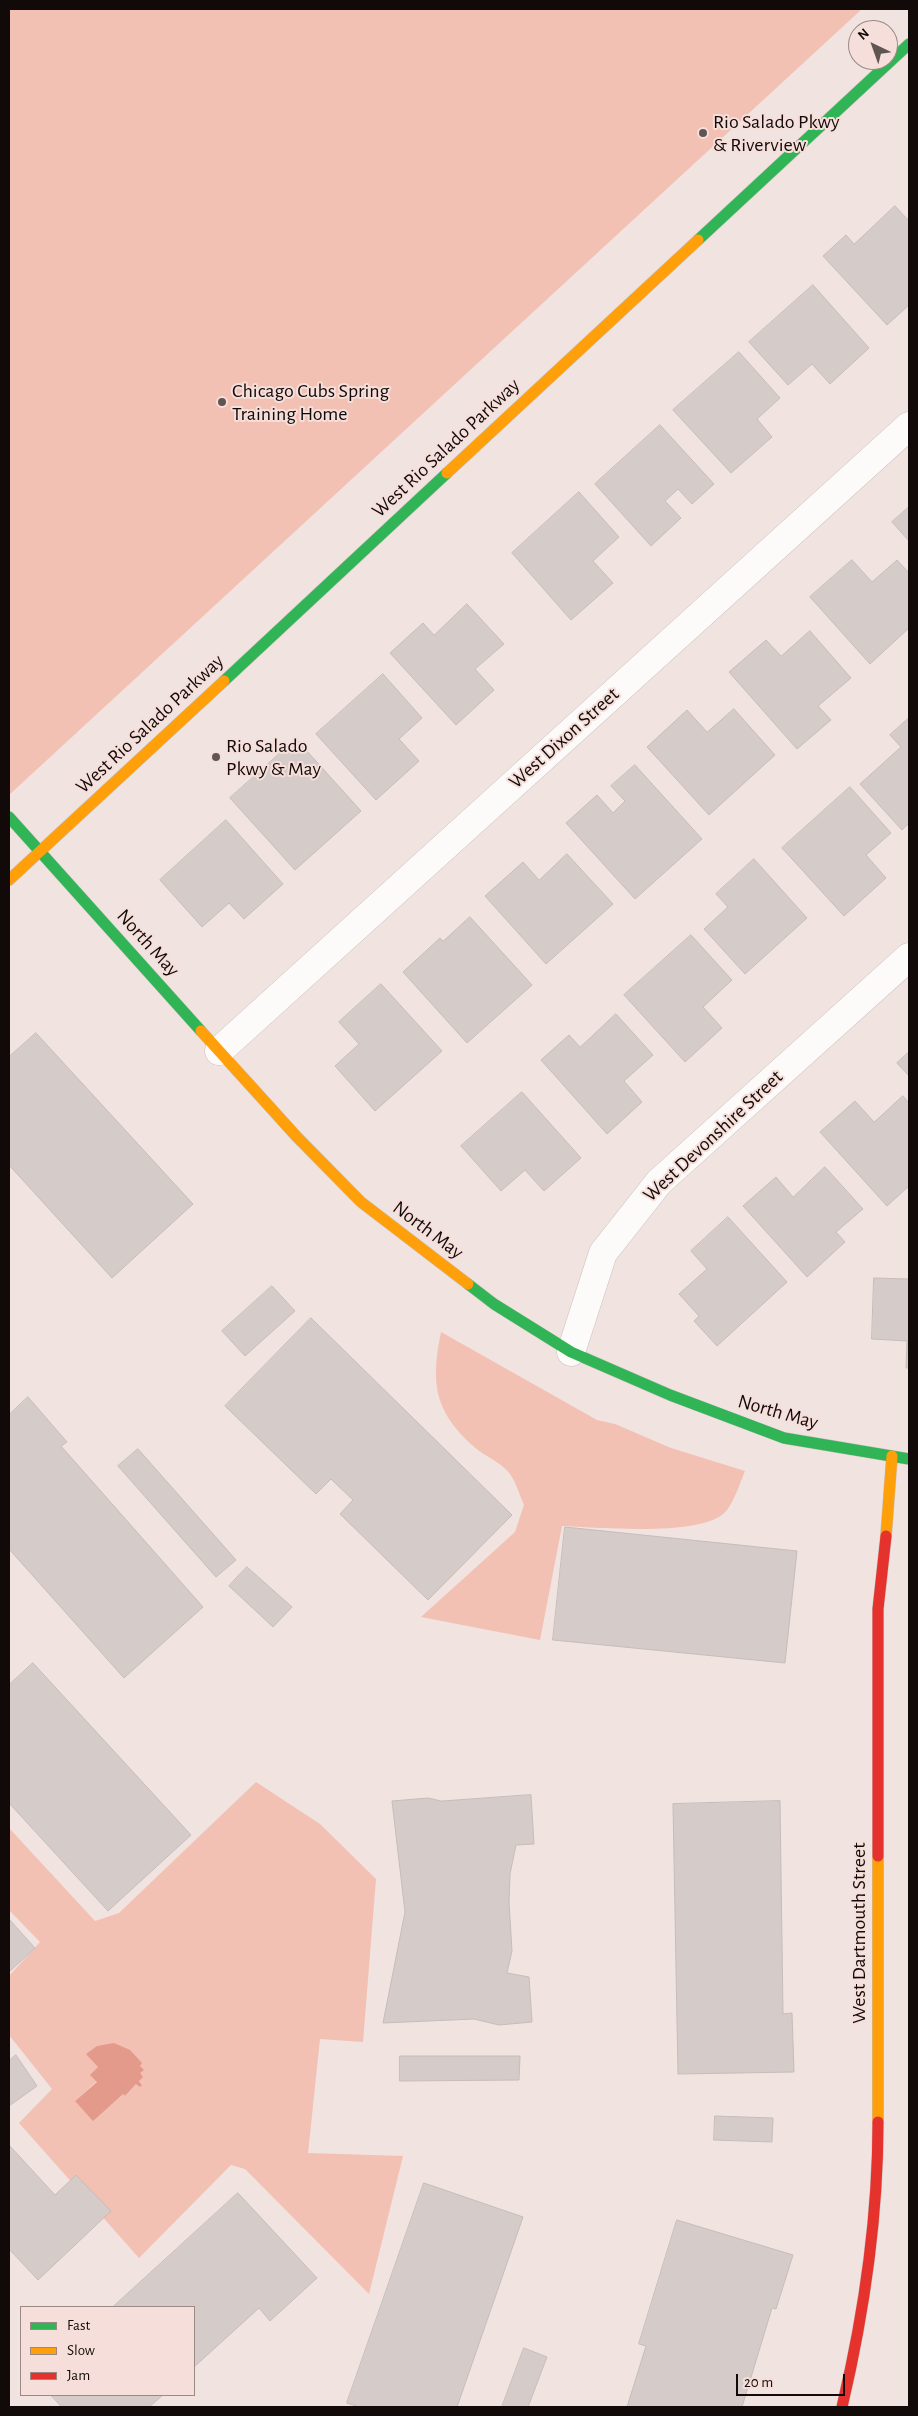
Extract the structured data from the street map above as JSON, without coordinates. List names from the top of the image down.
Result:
{
  "streets": {
    "street": [
      "West Rio Salado Parkway",
      "West Dixon Street",
      "North May",
      "West Devonshire Street",
      "West Dartmouth Street"
    ]
  },
  "crossings": [
    ["West Rio Salado Parkway", "North May"],
    ["West Dixon Street", "North May"],
    ["North May", "West Devonshire Street"],
    ["North May", "West Dartmouth Street"]
  ],
  "places": ["Rio Salado Pkwy & Riverview", "Chicago Cubs Spring Training Home", "Rio Salado Pkwy & May"],
  "legend": ["Fast", "Slow", "Jam"],
  "scale_bar": "20 m",
  "north": "top left"
}
